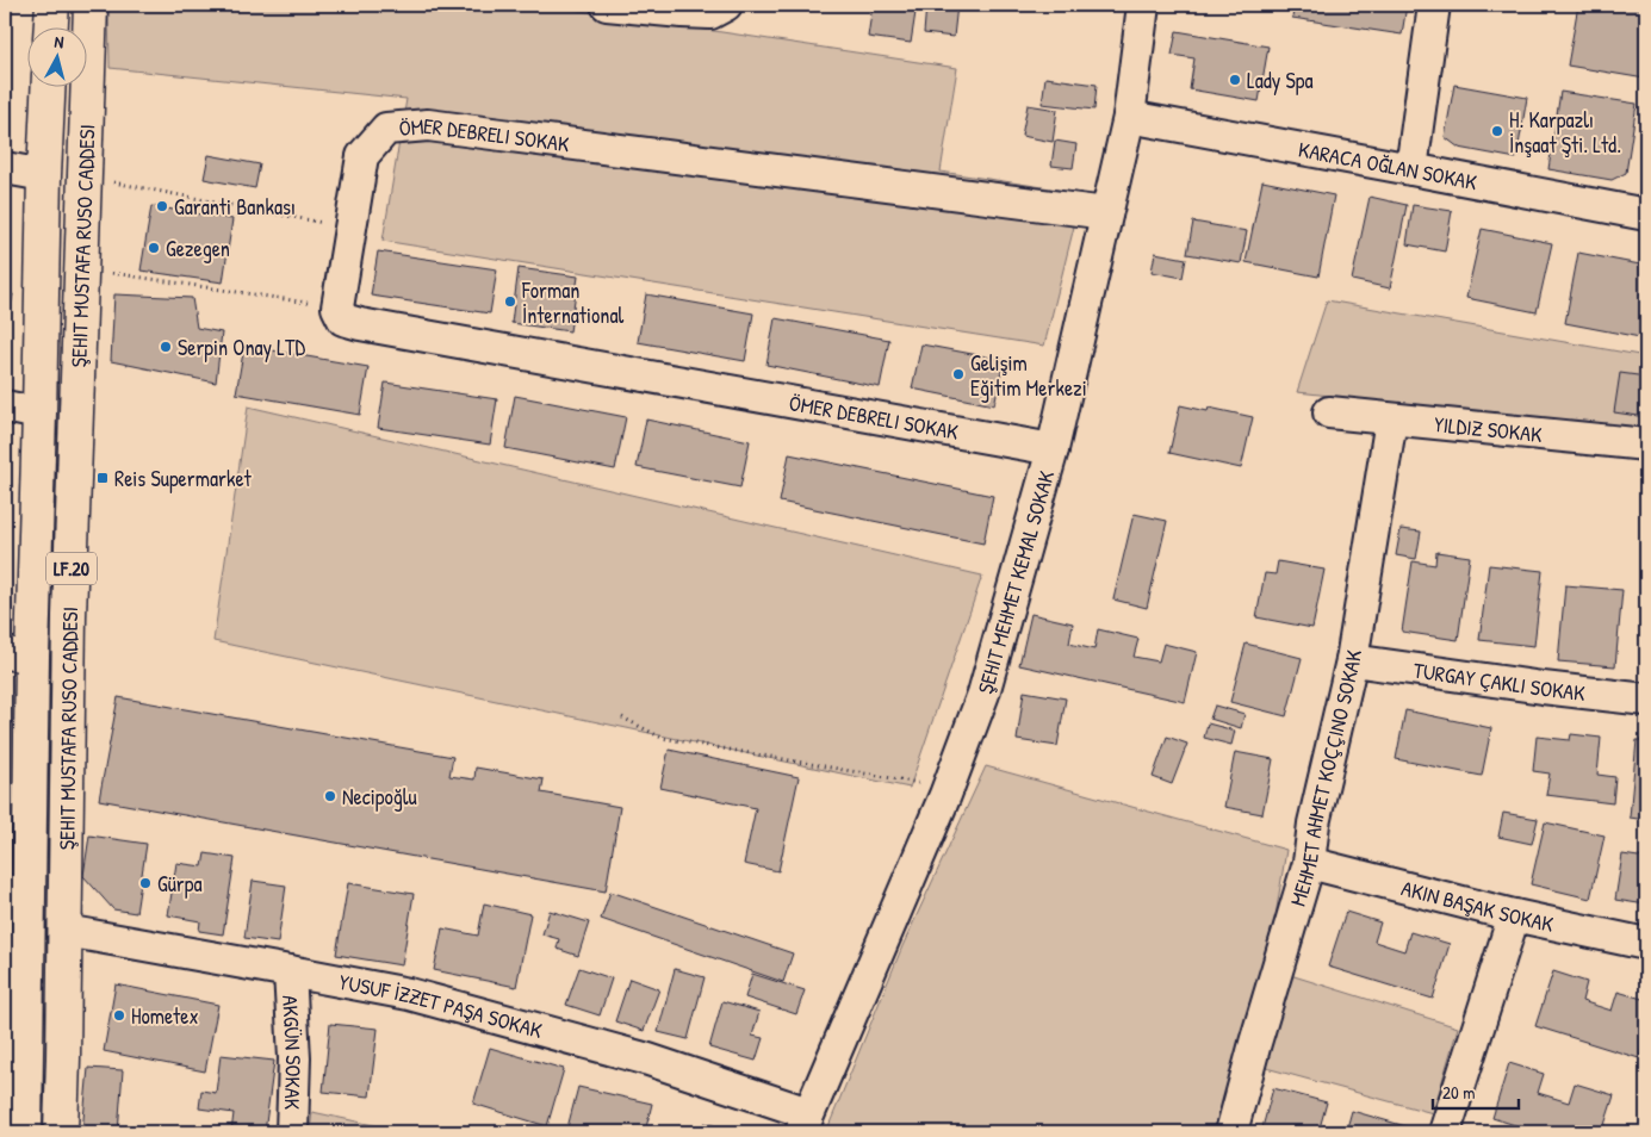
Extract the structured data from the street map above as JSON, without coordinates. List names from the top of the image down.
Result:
{
  "streets": {
    "main road": ["ŞEHIT MUSTAFA RUSO CADDESI", "LF.20"],
    "street": [
      "ÖMER DEBRELI SOKAK",
      "KARACA OĞLAN SOKAK",
      "ŞEHIT MEHMET KEMAL SOKAK",
      "YUSUF İZZET PAŞA SOKAK",
      "AKGÜN SOKAK"
    ]
  },
  "crossings": [
    ["ÖMER DEBRELI SOKAK", "ŞEHIT MEHMET KEMAL SOKAK"],
    ["KARACA OĞLAN SOKAK", "ŞEHIT MEHMET KEMAL SOKAK"],
    ["ŞEHIT MUSTAFA RUSO CADDESI", "YUSUF İZZET PAŞA SOKAK"],
    ["ŞEHIT MEHMET KEMAL SOKAK", "YUSUF İZZET PAŞA SOKAK"],
    ["YUSUF İZZET PAŞA SOKAK", "AKGÜN SOKAK"]
  ],
  "places": {
    "other": [
      "Lady Spa",
      "H. Karpazlı İnşaat Şti. Ltd.",
      "Garanti Bankası",
      "Gezegen",
      "Forman İnternational",
      "Serpin Onay LTD",
      "Gelişim Eğitim Merkezi",
      "Necipoğlu",
      "Gürpa",
      "Hometex"
    ],
    "transit": ["Reis Supermarket"]
  },
  "scale_bar": "20 m",
  "north": "top"
}
